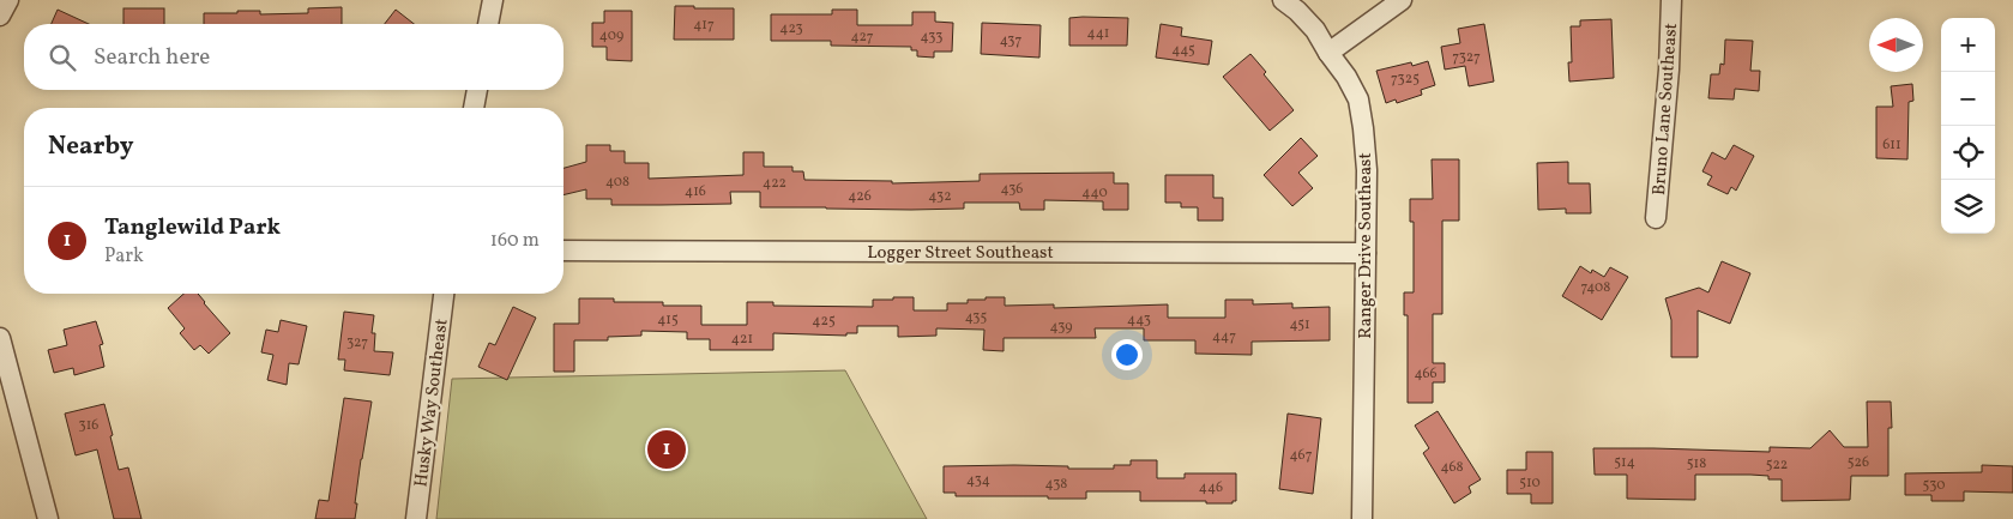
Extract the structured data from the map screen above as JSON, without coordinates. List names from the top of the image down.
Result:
{
  "streets": {
    "street": [
      "Bruno Lane Southeast",
      "Ranger Drive Southeast",
      "Logger Street Southeast",
      "Husky Way Southeast"
    ]
  },
  "crossings": [
    ["Ranger Drive Southeast", "Logger Street Southeast"]
  ],
  "house_numbers": [
    "417",
    "423",
    "441",
    "409",
    "427",
    "433",
    "437",
    "445",
    "7327",
    "7325",
    "611",
    "408",
    "422",
    "436",
    "416",
    "440",
    "426",
    "432",
    "7408",
    "435",
    "415",
    "443",
    "425",
    "451",
    "439",
    "447",
    "421",
    "327",
    "466",
    "316",
    "467",
    "514",
    "526",
    "518",
    "522",
    "468",
    "434",
    "510",
    "438",
    "530",
    "446"
  ],
  "north": "left",
  "page": {
    "map_buttons": ["+", "−"],
    "search": "Search here",
    "heading": "Nearby",
    "list": [
      {
        "mark": "1",
        "name": "Tanglewild Park",
        "note": "Park",
        "value": "160 m"
      }
    ],
    "pins": "1"
  }
}
